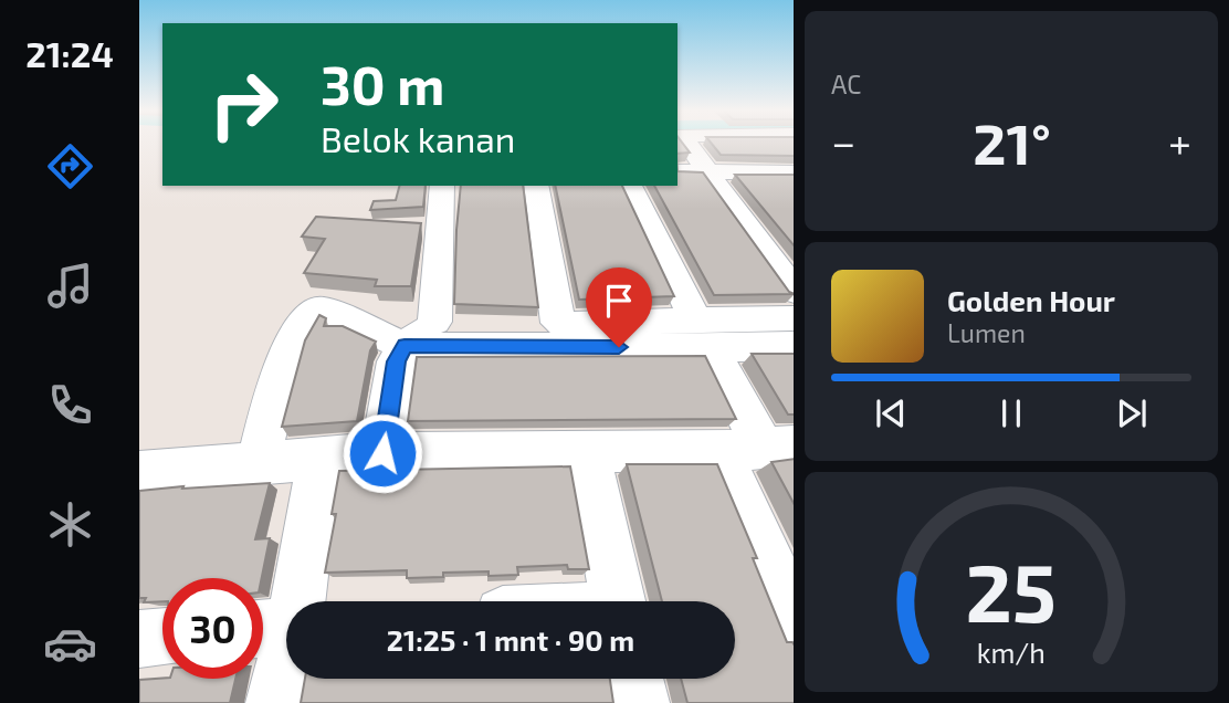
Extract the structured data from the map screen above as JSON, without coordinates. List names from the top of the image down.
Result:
{
  "page": {
    "tabs": "21:24",
    "tile": "AC",
    "turn": ["30 m", "Belok kanan"],
    "heat": ["−", "21°", "+"],
    "song": ["Golden Hour", "Lumen"],
    "limit": "30",
    "trip": "21:25 · 1 mnt · 90 m",
    "gauge": ["25", "km/h"]
  }
}
